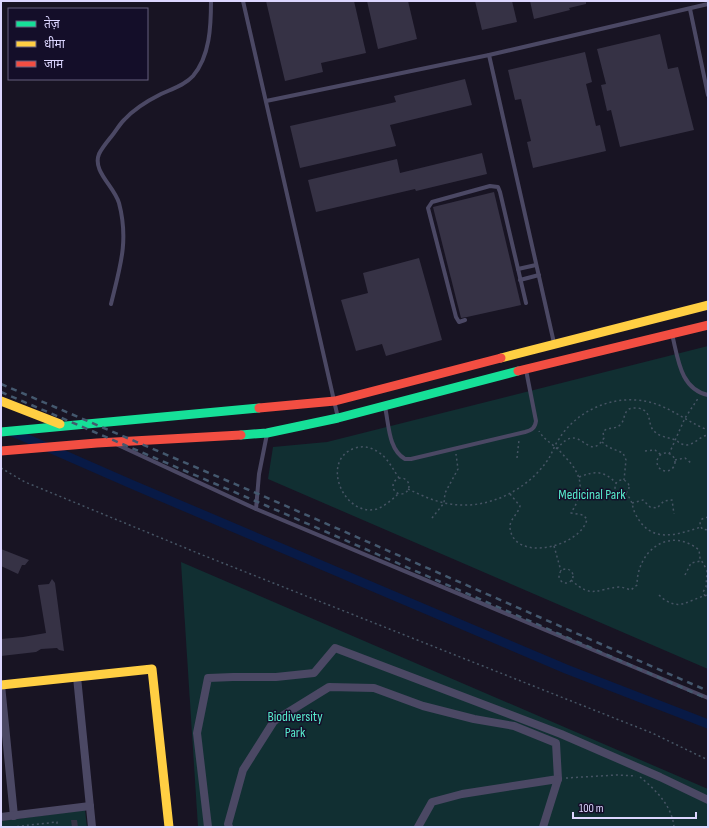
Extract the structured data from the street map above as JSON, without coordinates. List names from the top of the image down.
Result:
{
  "parks": ["Medicinal Park", "Biodiversity Park"],
  "legend": ["तेज़", "धीमा", "जाम"],
  "scale_bar": "100 m"
}
